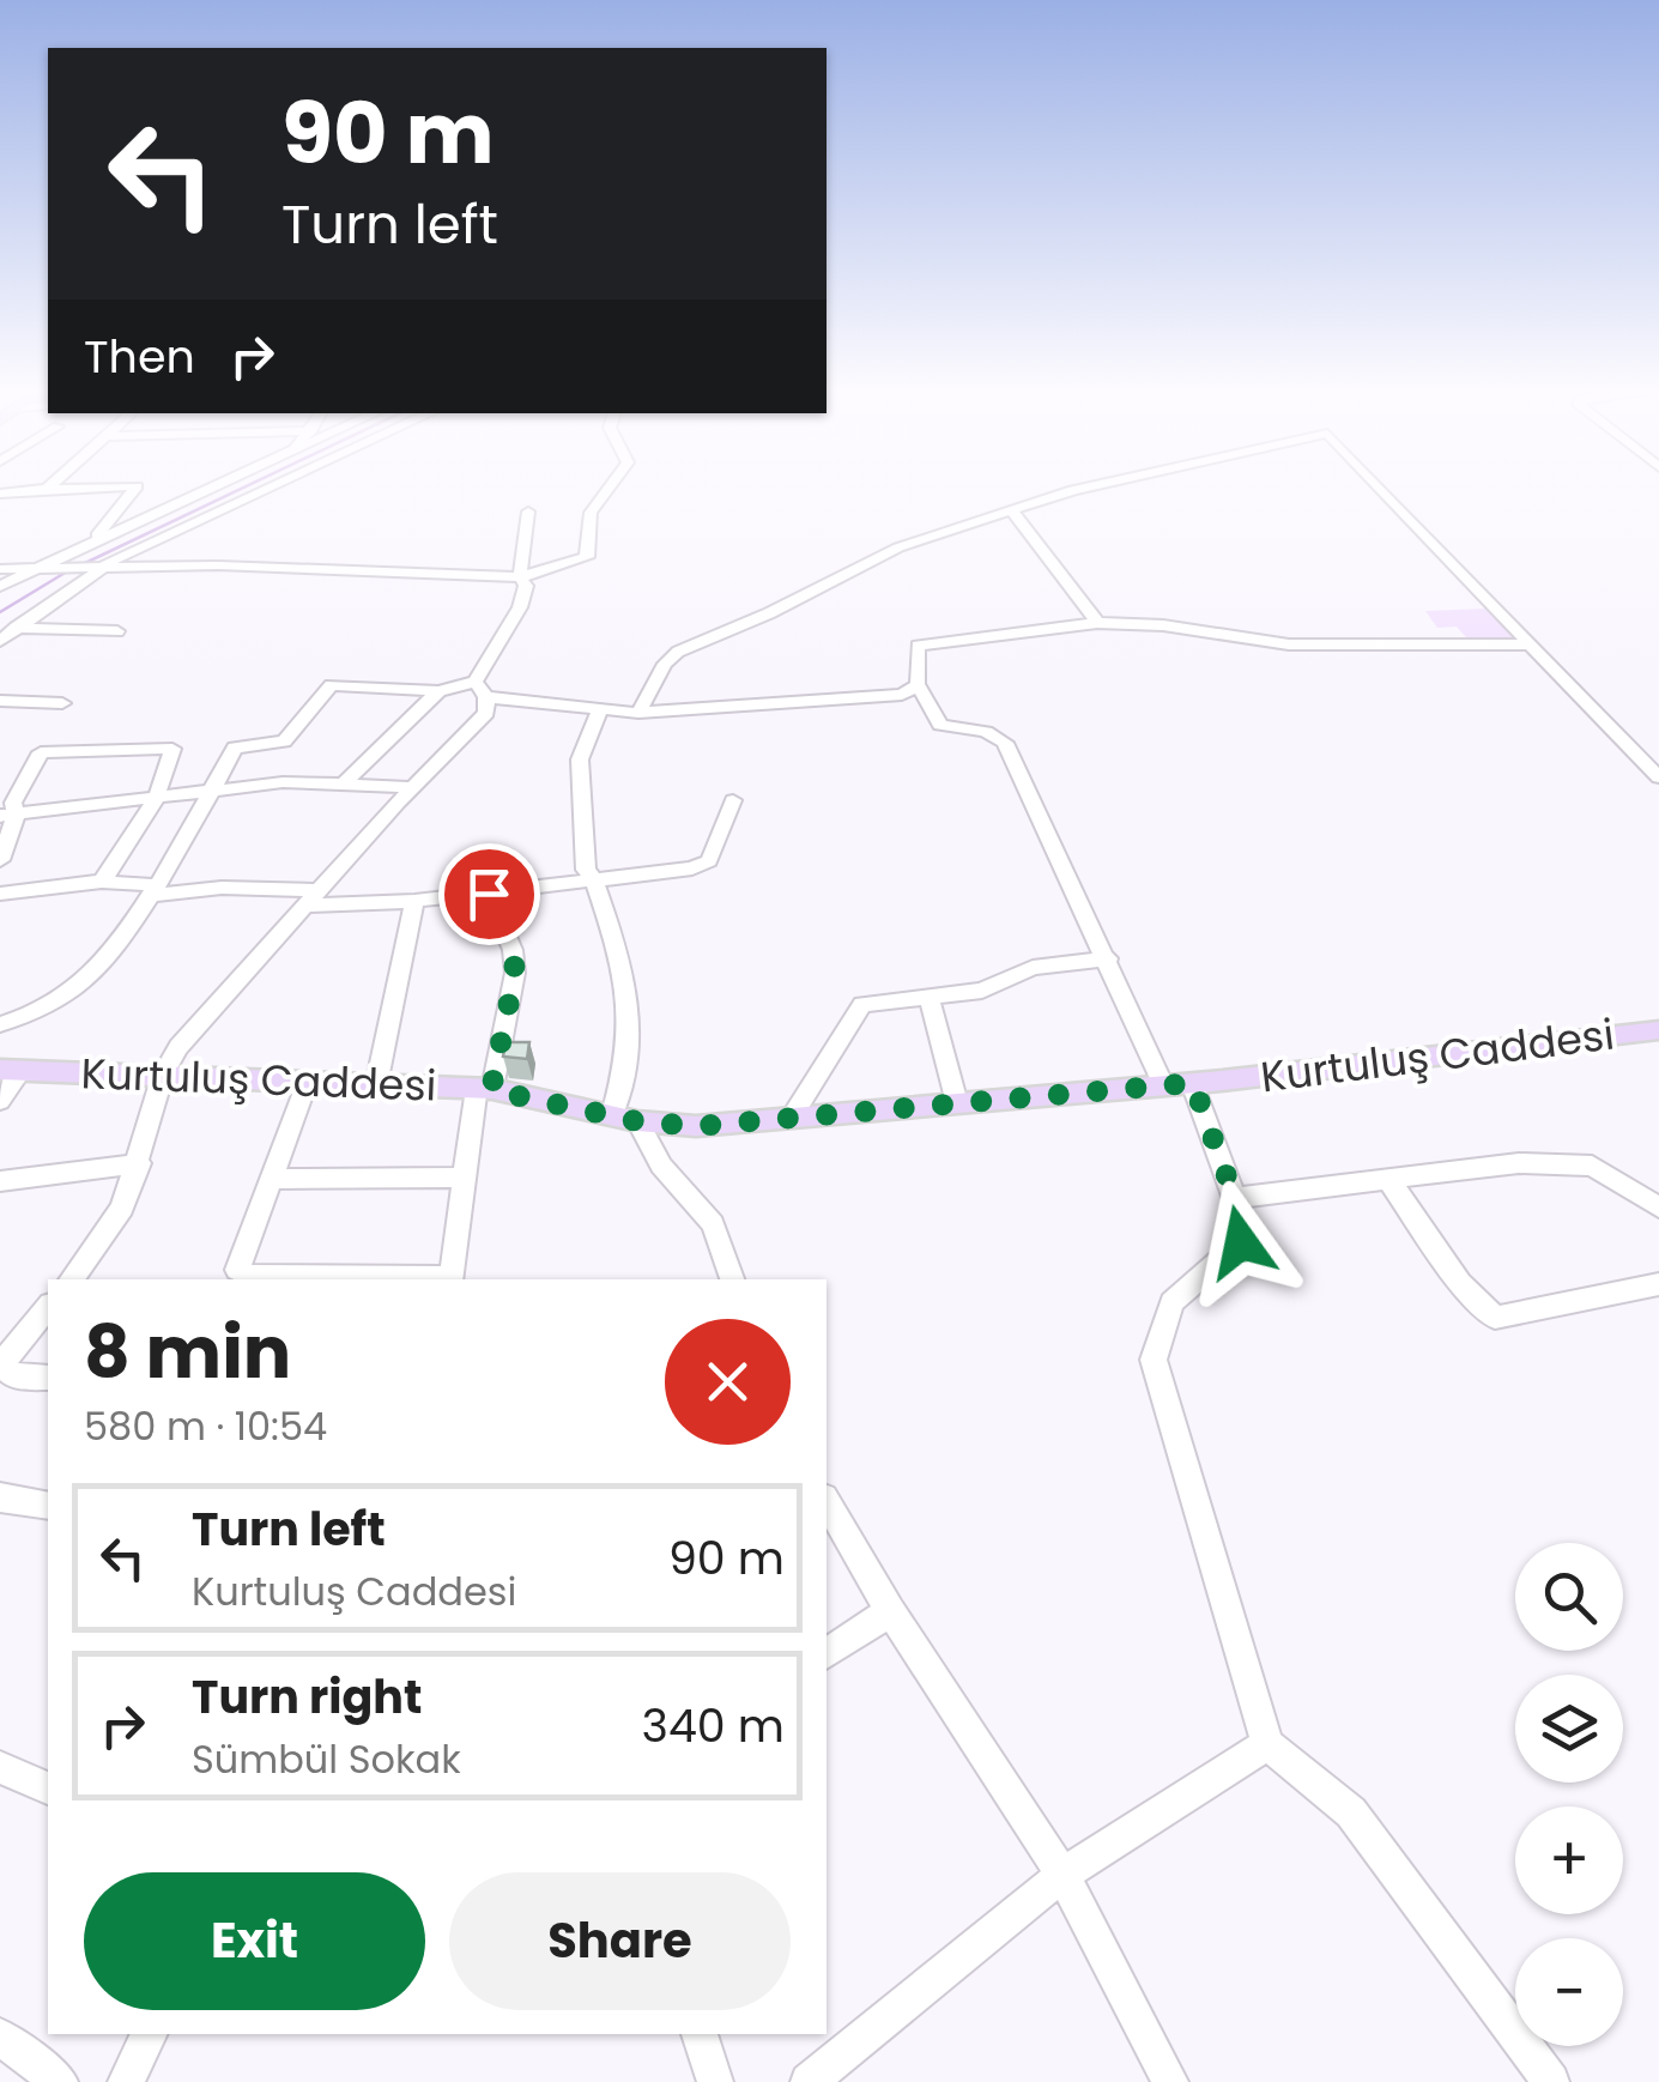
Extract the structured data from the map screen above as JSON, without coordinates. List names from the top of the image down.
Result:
{
  "streets": {
    "main road": ["Kurtuluş Caddesi"]
  },
  "page": {
    "turn": ["90 m", "Turn left"],
    "then": "Then",
    "heading": ["8 min", "580 m · 10:54"],
    "list": [
      {
        "name": "Turn left",
        "note": "Kurtuluş Caddesi",
        "value": "90 m"
      },
      {
        "name": "Turn right",
        "note": "Sümbül Sokak",
        "value": "340 m"
      }
    ],
    "map_buttons": ["+", "−"],
    "buttons": ["Exit", "Share"]
  }
}
